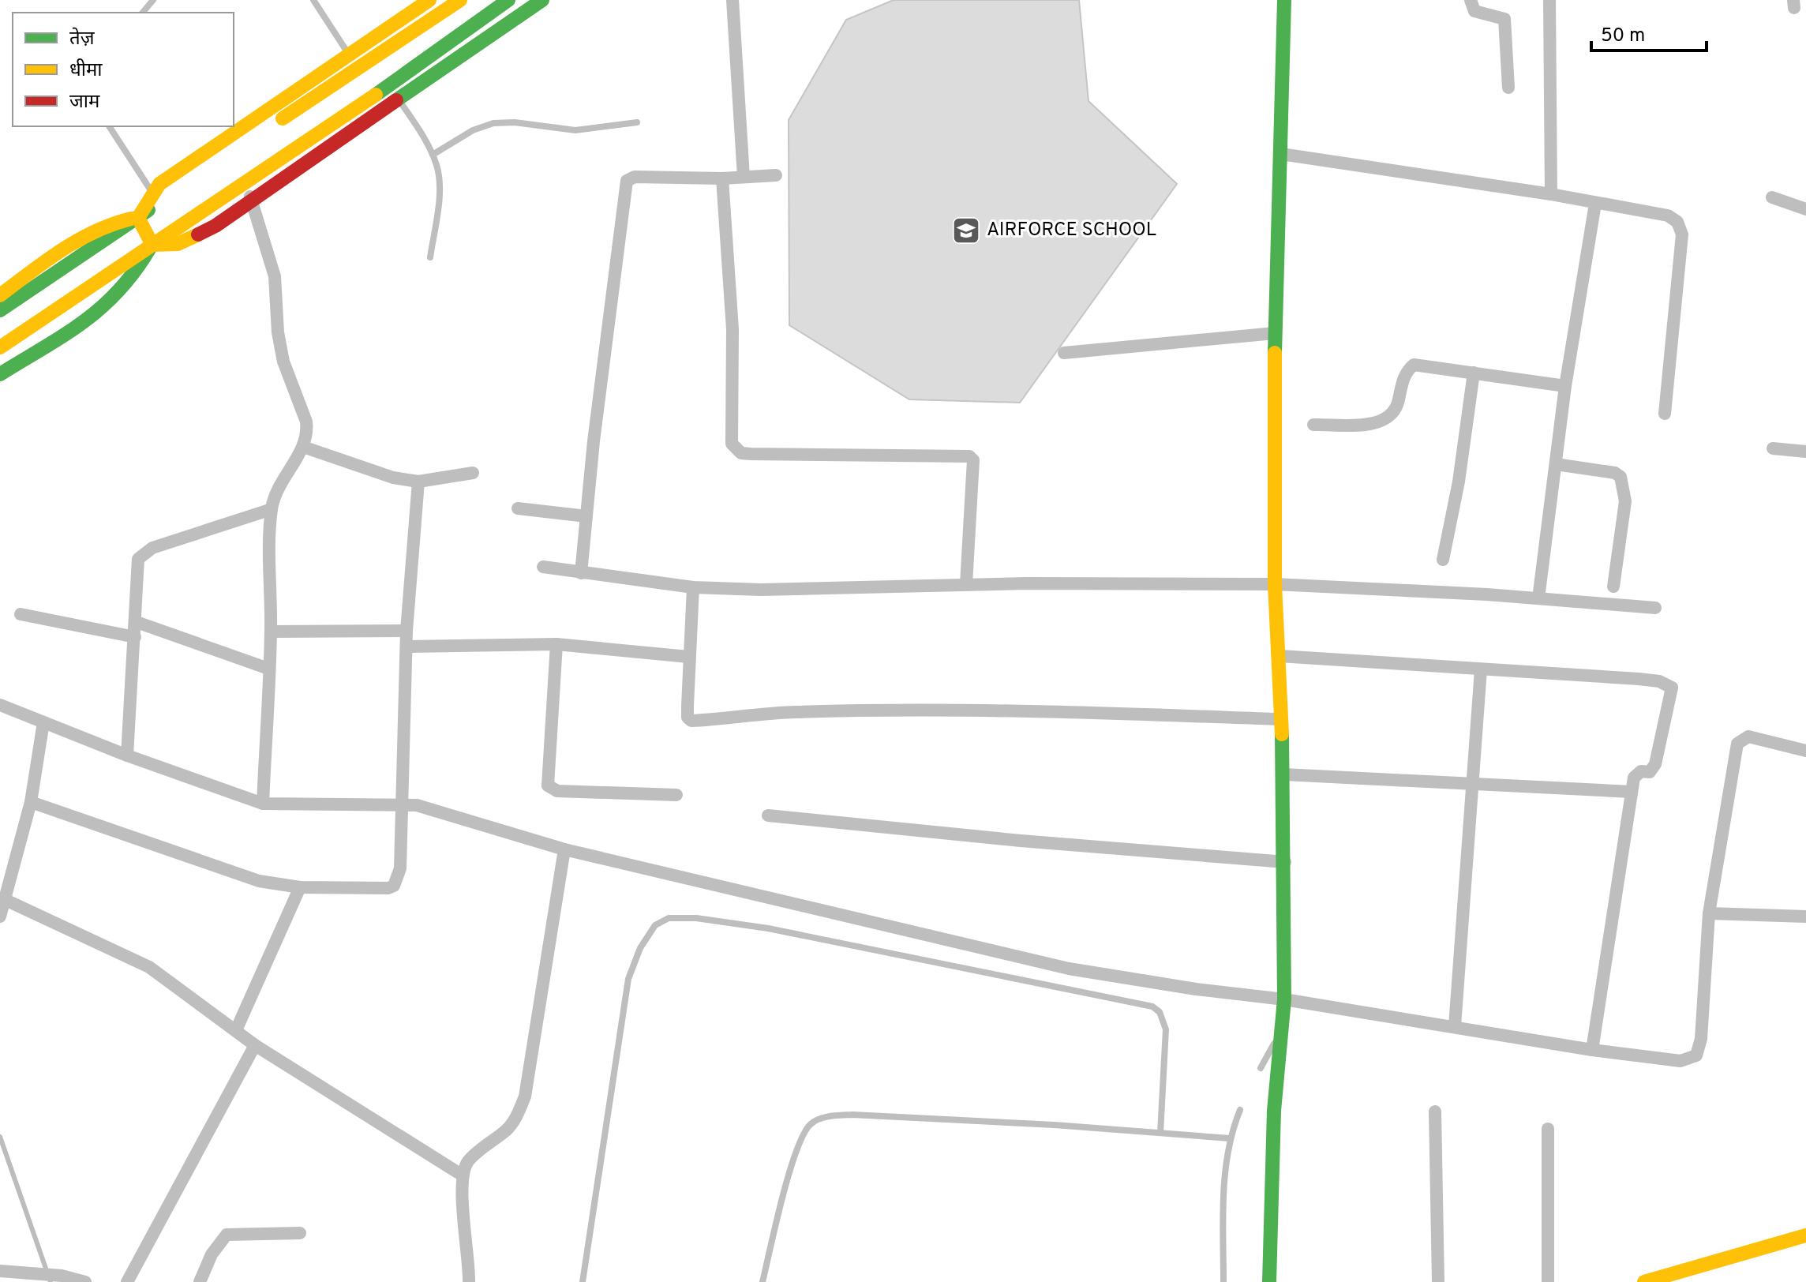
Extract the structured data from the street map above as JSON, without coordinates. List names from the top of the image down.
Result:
{
  "places": {
    "school or university": ["AIRFORCE SCHOOL"]
  },
  "legend": ["तेज़", "धीमा", "जाम"],
  "scale_bar": "50 m"
}
